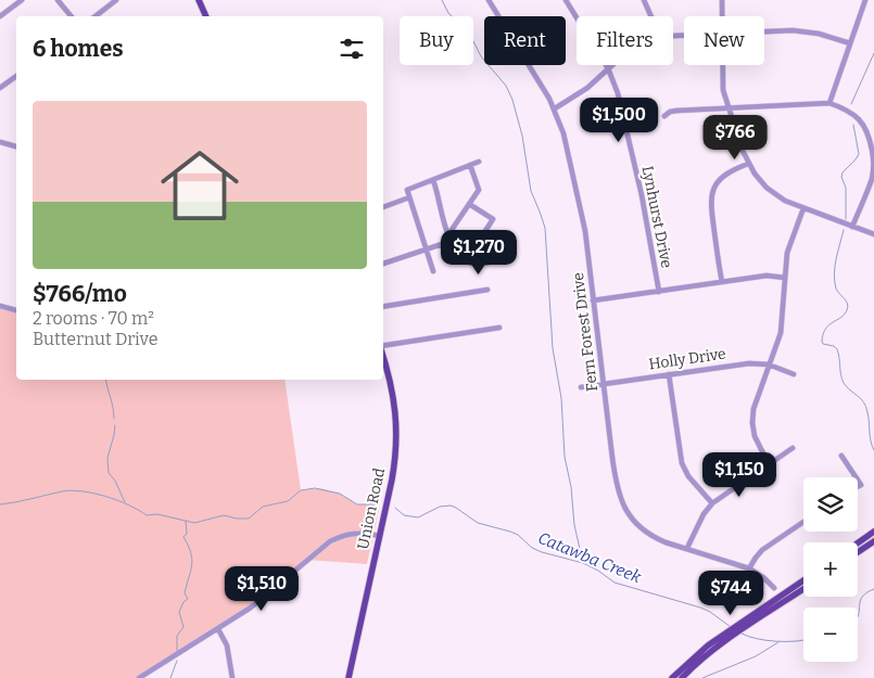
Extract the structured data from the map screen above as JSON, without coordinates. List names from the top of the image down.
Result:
{
  "streets": {
    "main road": ["Union Road"],
    "street": ["Lynhurst Drive", "Fern Forest Drive", "Holly Drive"]
  },
  "crossings": [
    ["Fern Forest Drive", "Holly Drive"]
  ],
  "water": ["Catawba Creek"],
  "page": {
    "chip": [
      "Buy",
      "Rent",
      "Filters",
      "New"
    ],
    "heading": "6 homes",
    "list": [
      {
        "name": "$766/mo",
        "note": "2 rooms · 70 m² · Butternut Drive"
      }
    ],
    "price": [
      "$1,500",
      "$766",
      "$1,270",
      "$1,150",
      "$1,510",
      "$744"
    ],
    "map_buttons": ["+", "−"]
  }
}
